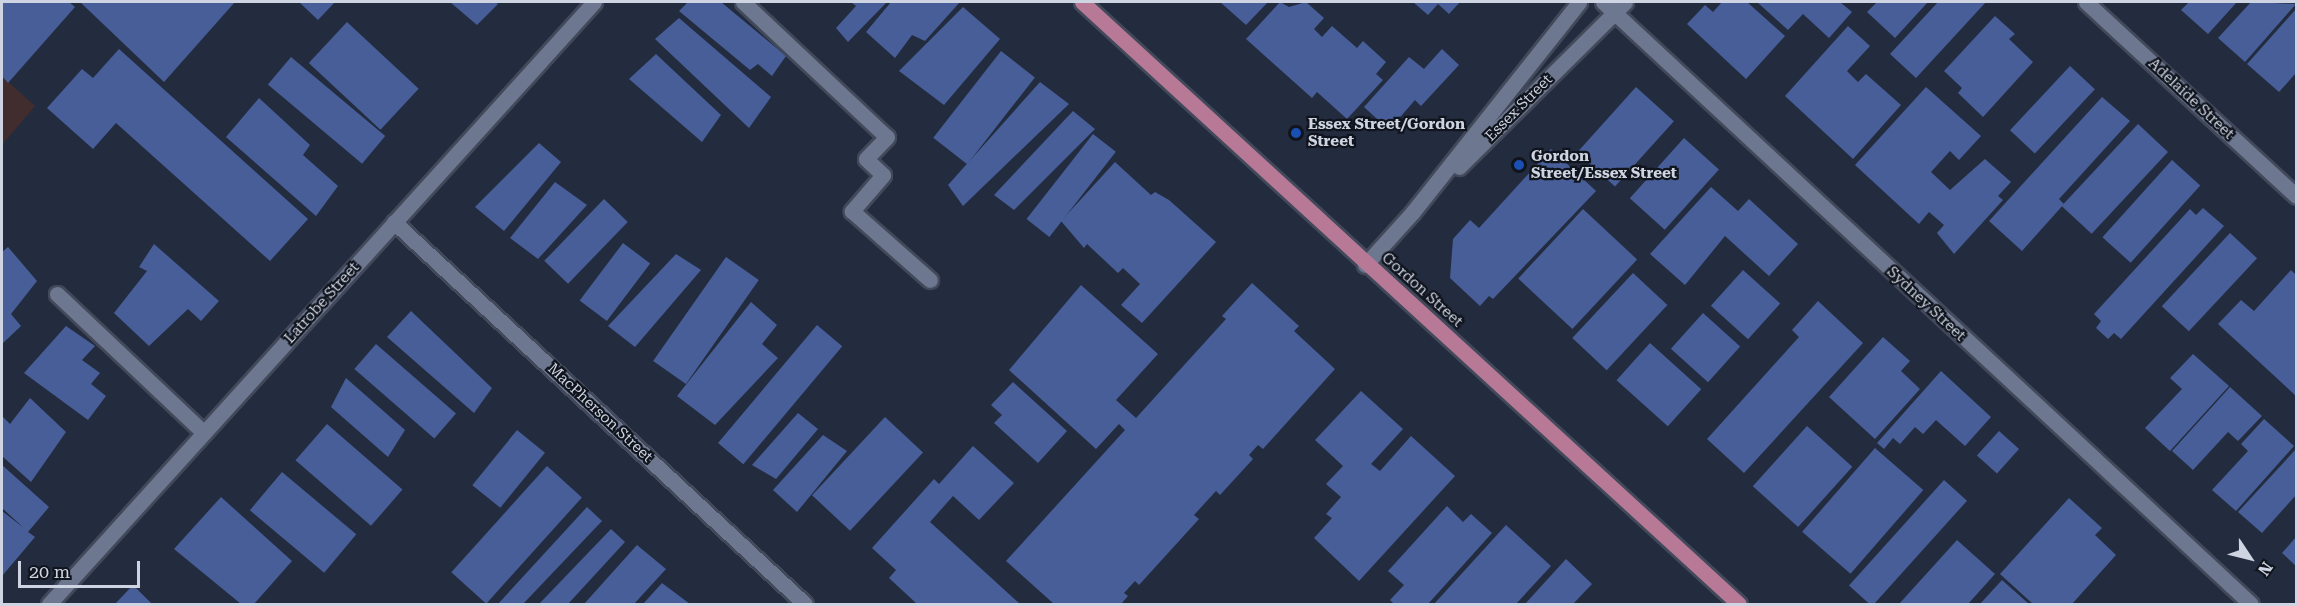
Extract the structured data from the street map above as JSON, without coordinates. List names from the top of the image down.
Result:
{
  "streets": {
    "main road": ["Gordon Street"],
    "street": [
      "Adelaide Street",
      "Essex Street",
      "Latrobe Street",
      "Sydney Street",
      "MacPherson Street"
    ]
  },
  "crossings": [
    ["Essex Street", "Gordon Street"],
    ["Essex Street", "Sydney Street"],
    ["Latrobe Street", "MacPherson Street"]
  ],
  "places": ["Essex Street/Gordon Street", "Gordon Street/Essex Street"],
  "scale_bar": "20 m",
  "north": "bottom right"
}
